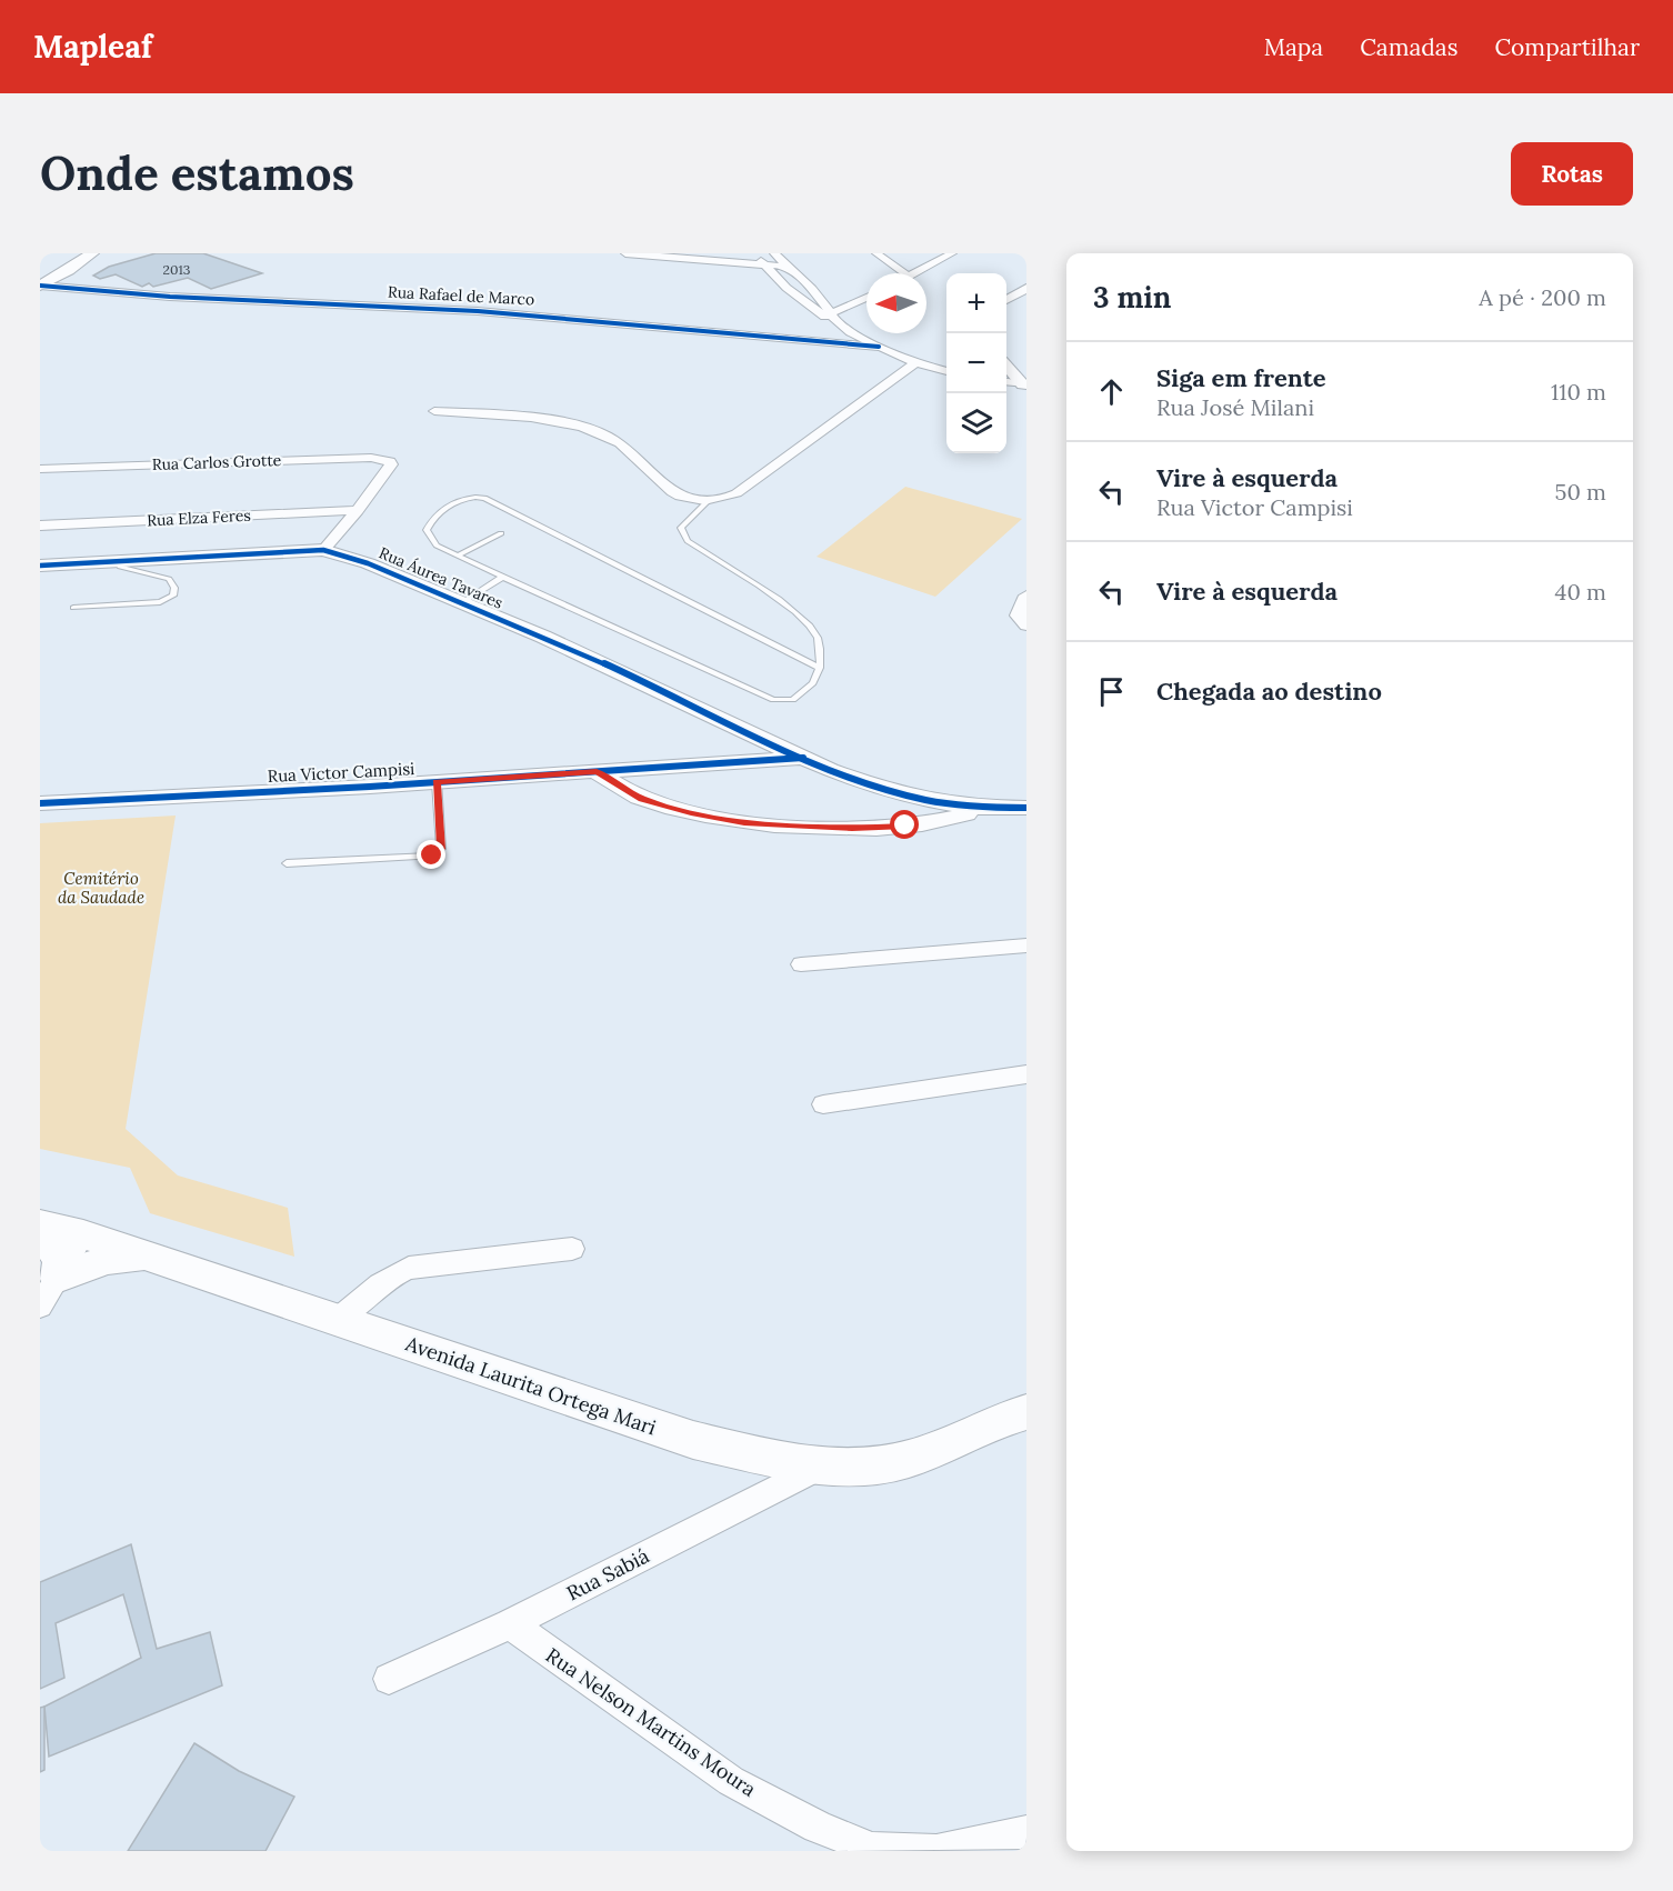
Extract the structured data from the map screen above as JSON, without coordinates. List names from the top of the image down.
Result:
{
  "streets": {
    "main road": ["Avenida Laurita Ortega Mari"],
    "street": [
      "Rua Rafael de Marco",
      "Rua Carlos Grotte",
      "Rua Elza Feres",
      "Rua Áurea Tavares",
      "Rua Victor Campisi",
      "Rua Sabiá",
      "Rua Nelson Martins Moura"
    ]
  },
  "crossings": [
    ["Rua Carlos Grotte", "Rua Elza Feres"],
    ["Rua Áurea Tavares", "Rua Victor Campisi"],
    ["Avenida Laurita Ortega Mari", "Rua Sabiá"],
    ["Rua Sabiá", "Rua Nelson Martins Moura"]
  ],
  "parks": ["Cemitério da Saudade"],
  "house_numbers": ["2013"],
  "north": "left",
  "page": {
    "header": "Mapleaf",
    "nav": ["Mapa", "Camadas", "Compartilhar"],
    "buttons": "Rotas",
    "title": "Onde estamos",
    "heading": ["3 min", "A pé · 200 m"],
    "map_buttons": ["+", "−"],
    "list": [
      ["Siga em frente", "Rua José Milani", "110 m"],
      ["Vire à esquerda", "Rua Victor Campisi", "50 m"],
      ["Vire à esquerda", "40 m"],
      "Chegada ao destino"
    ]
  }
}
